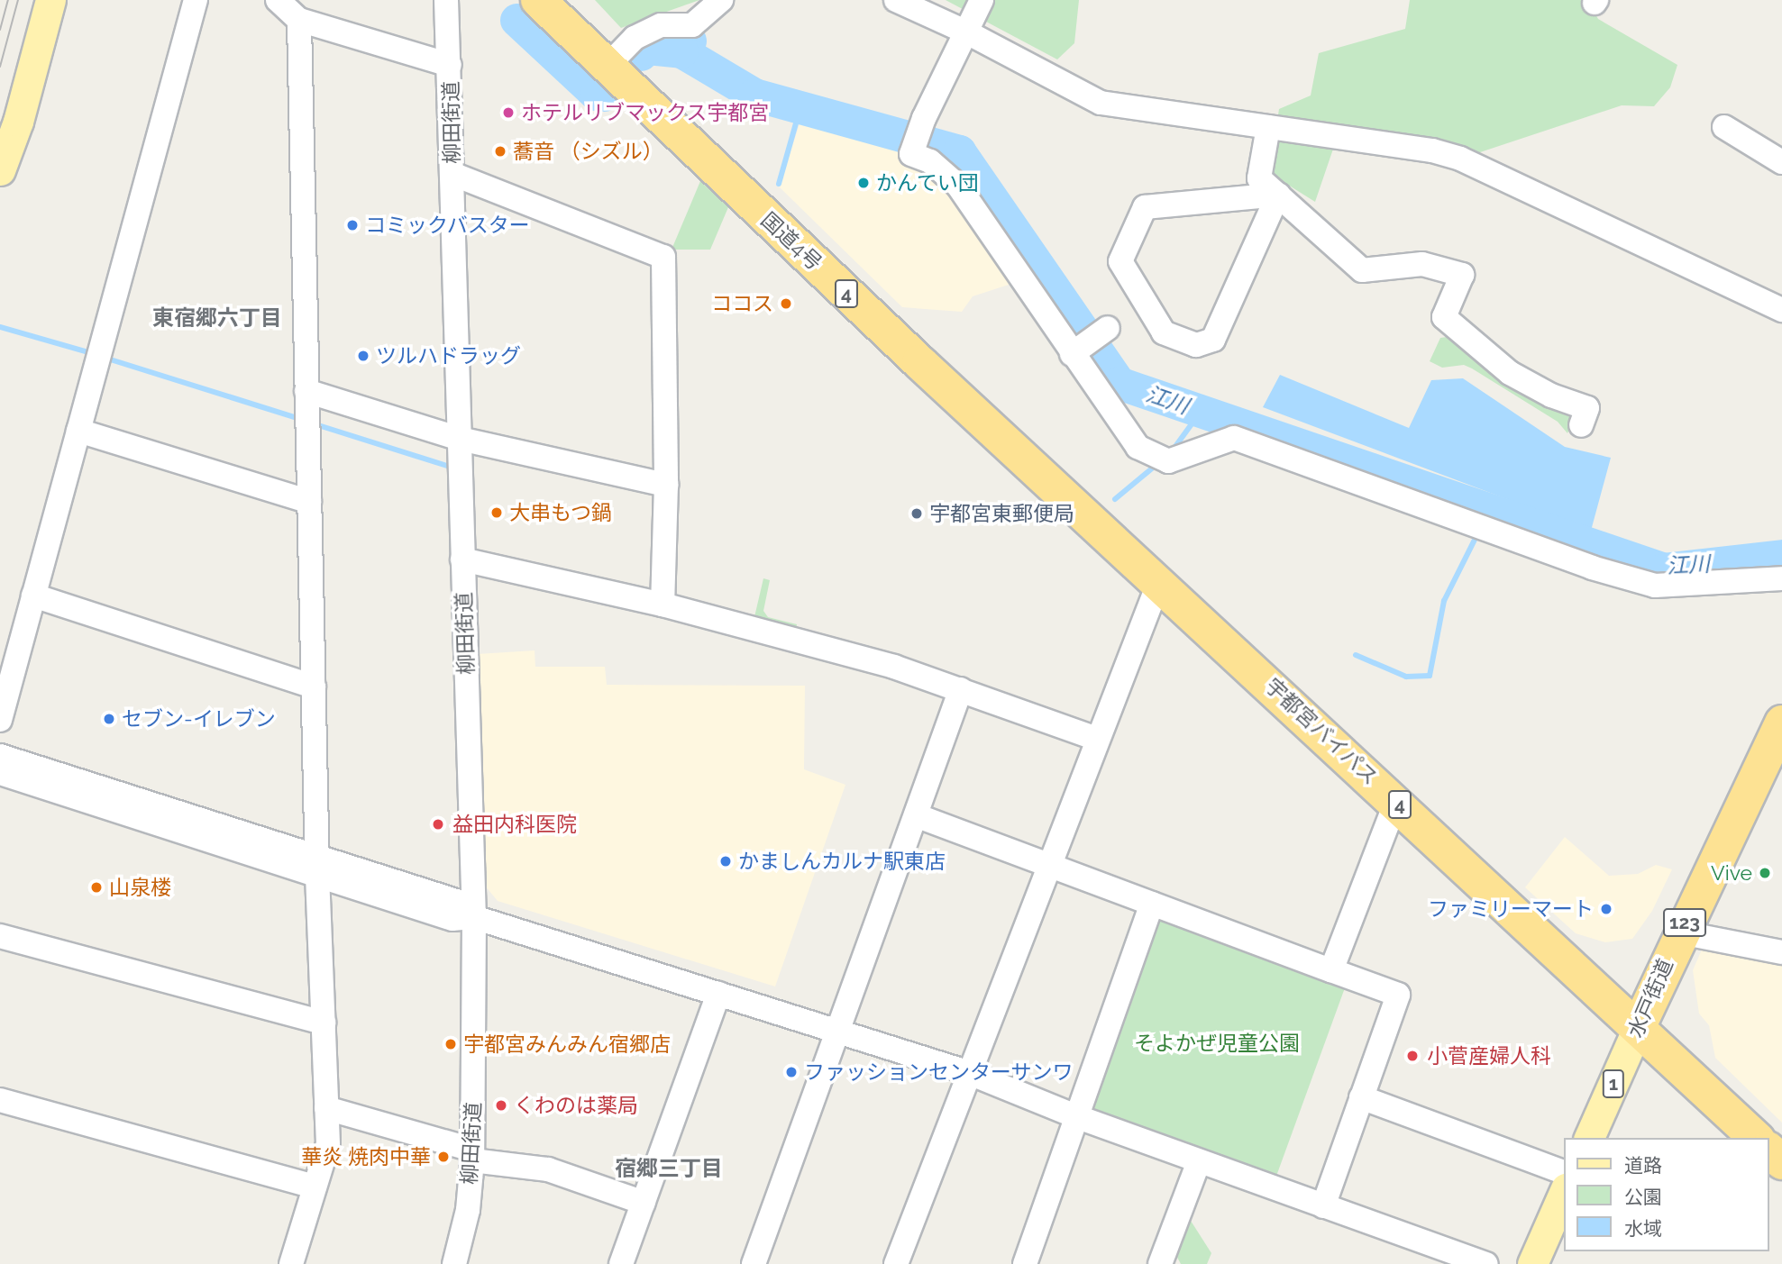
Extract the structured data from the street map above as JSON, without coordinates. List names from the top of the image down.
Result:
{
  "streets": {
    "highway": [
      "国道4号",
      "4",
      "宇都宮バイパス",
      "123",
      "水戸街道"
    ],
    "main road": ["1"],
    "street": ["柳田街道"]
  },
  "crossings": [
    ["国道4号", "宇都宮バイパス"],
    ["宇都宮バイパス", "水戸街道"]
  ],
  "districts": ["東宿郷六丁目", "宿郷三丁目"],
  "water": ["江川"],
  "parks": ["そよかぜ児童公園"],
  "places": [
    "ホテルリブマックス宇都宮",
    "蕎音 （シズル）",
    "かんてい団",
    "コミックバスター",
    "ココス",
    "ツルハドラッグ",
    "大串もつ鍋",
    "宇都宮東郵便局",
    "セブン-イレブン",
    "益田内科医院",
    "かましんカルナ駅東店",
    "Vive",
    "山泉楼",
    "ファミリーマート",
    "宇都宮みんみん宿郷店",
    "小菅産婦人科",
    "ファッションセンターサンワ",
    "くわのは薬局",
    "華炎 焼肉中華"
  ],
  "legend": ["道路", "公園", "水域"]
}
